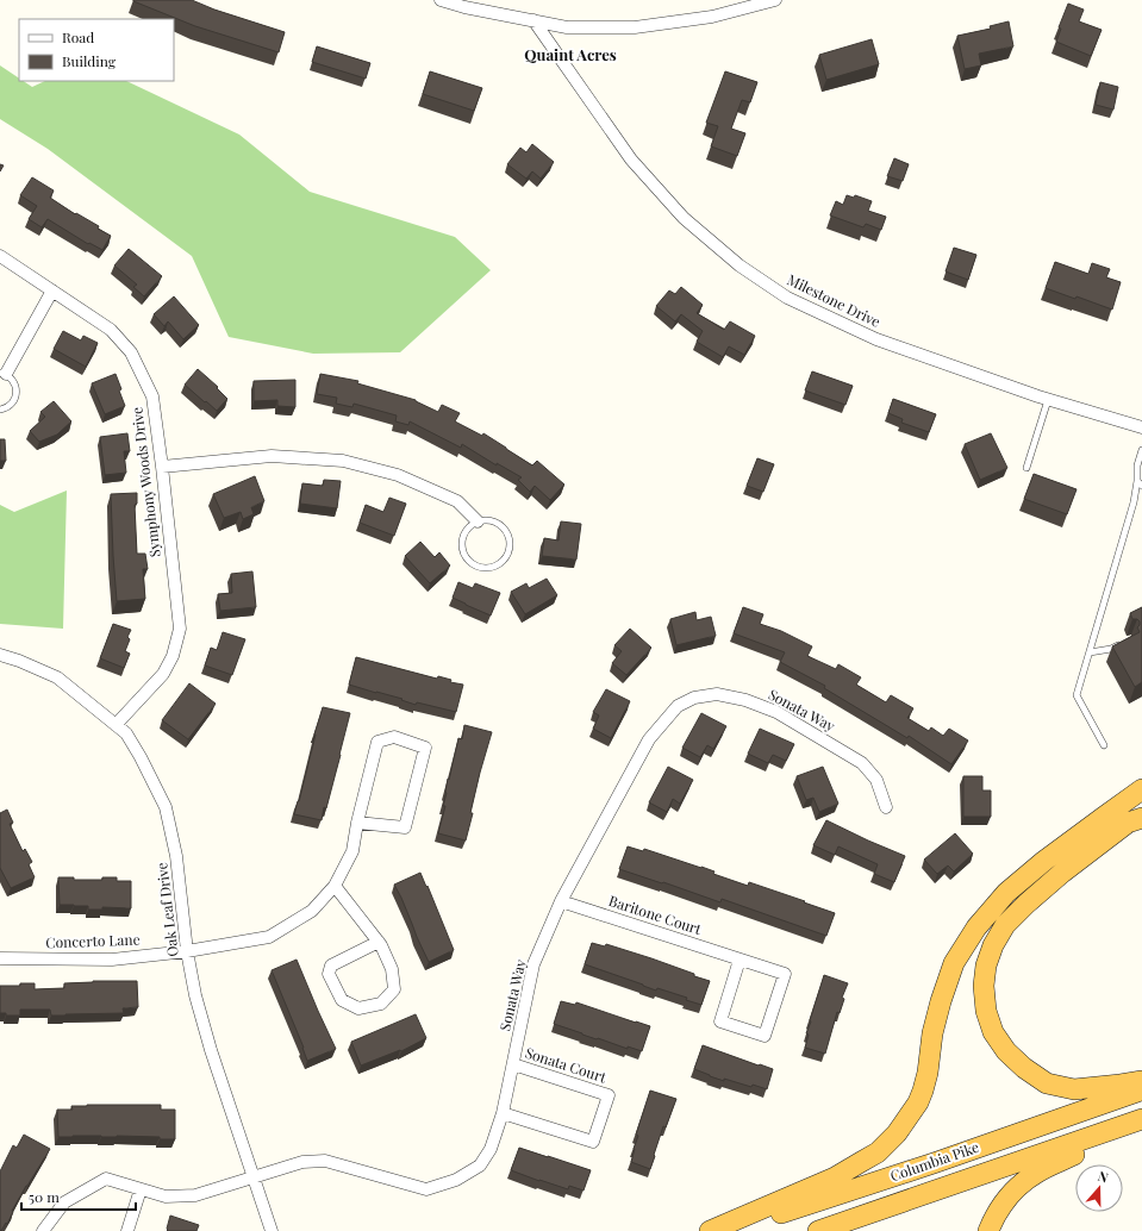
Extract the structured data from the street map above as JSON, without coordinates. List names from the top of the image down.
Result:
{
  "streets": {
    "highway": ["Columbia Pike"],
    "street": [
      "Milestone Drive",
      "Symphony Woods Drive",
      "Sonata Way",
      "Oak Leaf Drive",
      "Baritone Court",
      "Concerto Lane",
      "Sonata Court"
    ]
  },
  "crossings": [
    ["Symphony Woods Drive", "Oak Leaf Drive"],
    ["Sonata Way", "Oak Leaf Drive"],
    ["Sonata Way", "Baritone Court"],
    ["Sonata Way", "Sonata Court"],
    ["Oak Leaf Drive", "Concerto Lane"]
  ],
  "districts": ["Quaint Acres"],
  "legend": ["Road", "Building"],
  "scale_bar": "50 m",
  "north": "top"
}
